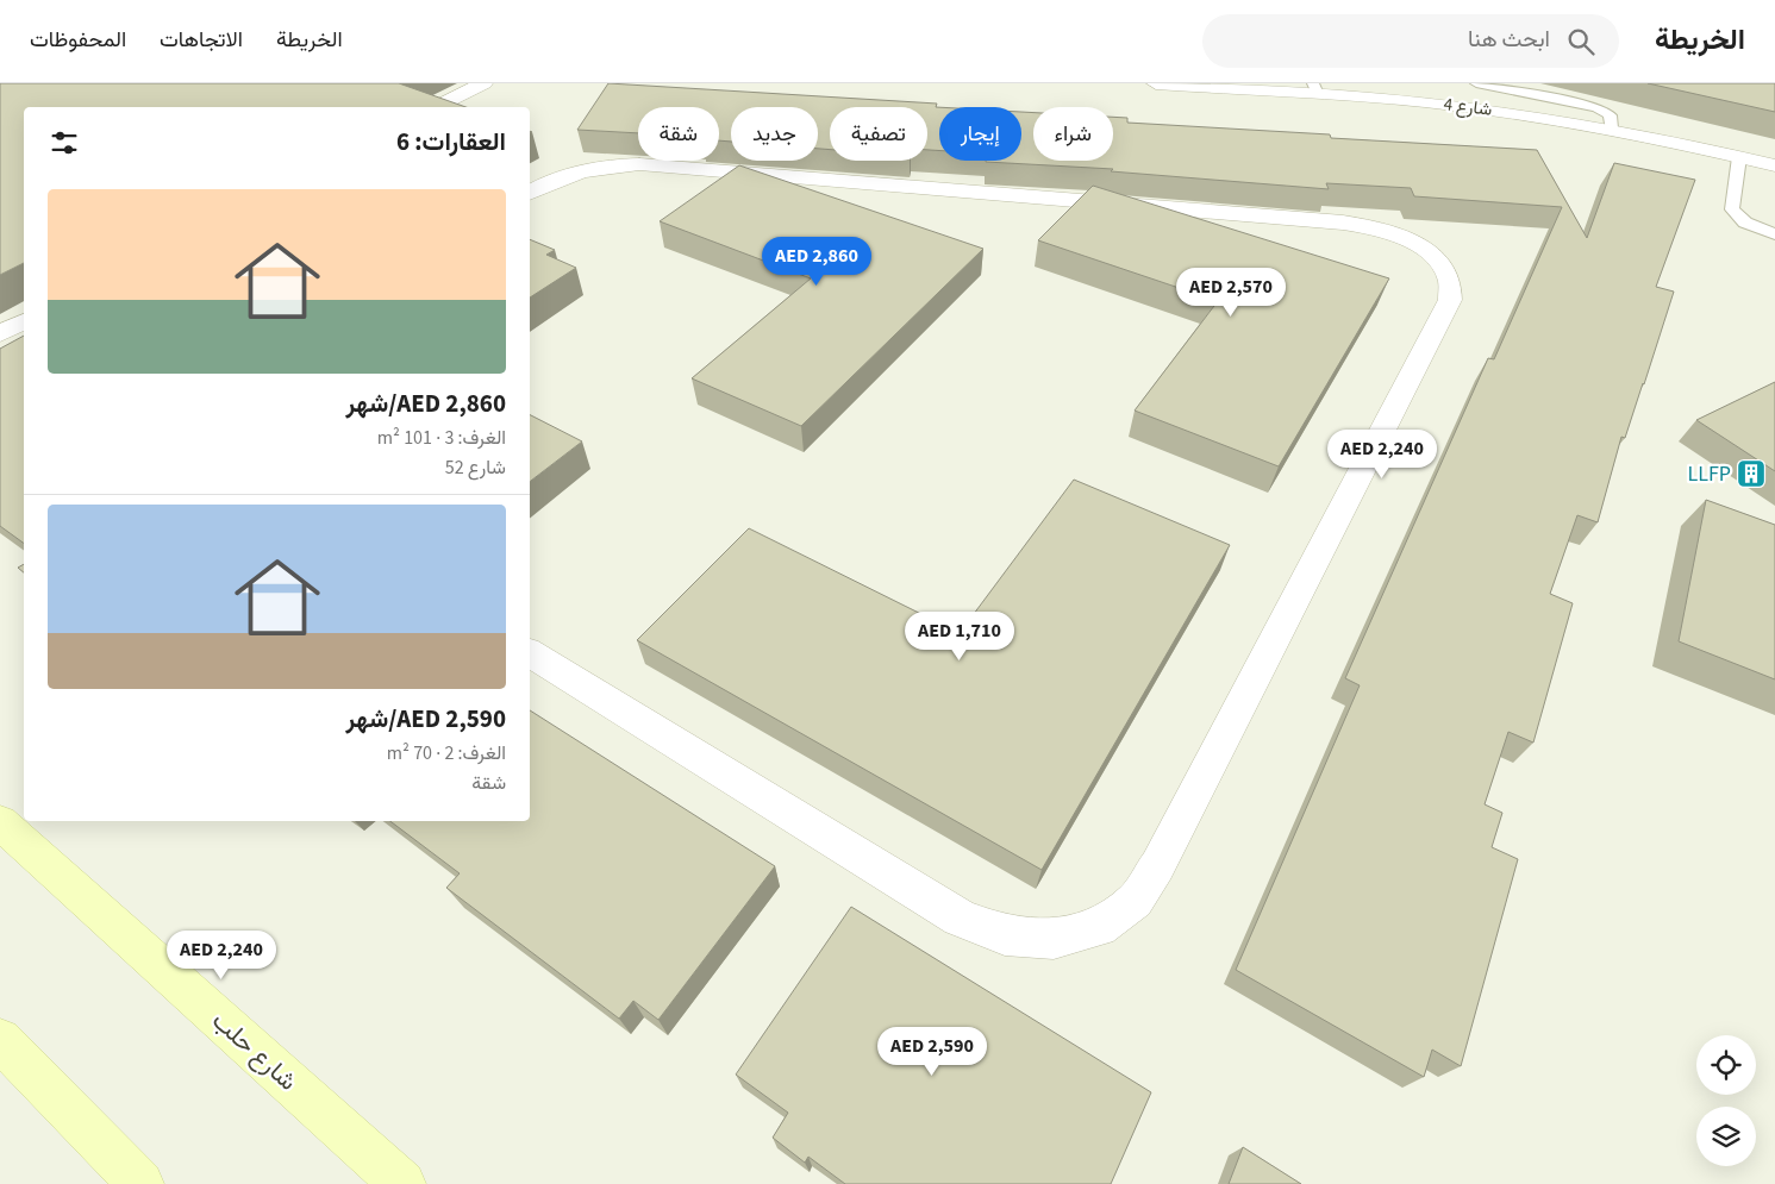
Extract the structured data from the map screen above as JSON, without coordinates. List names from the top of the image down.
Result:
{
  "streets": {
    "street": ["شارع 4", "شارع حلب"]
  },
  "places": {
    "building": ["LLFP"]
  },
  "page": {
    "header": "الخريطة",
    "search": "ابحث هنا",
    "nav": ["الخريطة", "الاتجاهات", "المحفوظات"],
    "chip": [
      "شراء",
      "إيجار",
      "تصفية",
      "جديد",
      "شقة"
    ],
    "heading": "العقارات: 6",
    "list": [
      {
        "name": "AED 2,860/شهر",
        "note": "الغرف: 3 · 101 m² · شارع 52"
      },
      {
        "name": "AED 2,590/شهر",
        "note": "الغرف: 2 · 70 m² · شقة"
      }
    ],
    "price": [
      "AED 2,860",
      "AED 2,570",
      "AED 2,240",
      "AED 1,710",
      "AED 2,240",
      "AED 2,590"
    ]
  }
}
